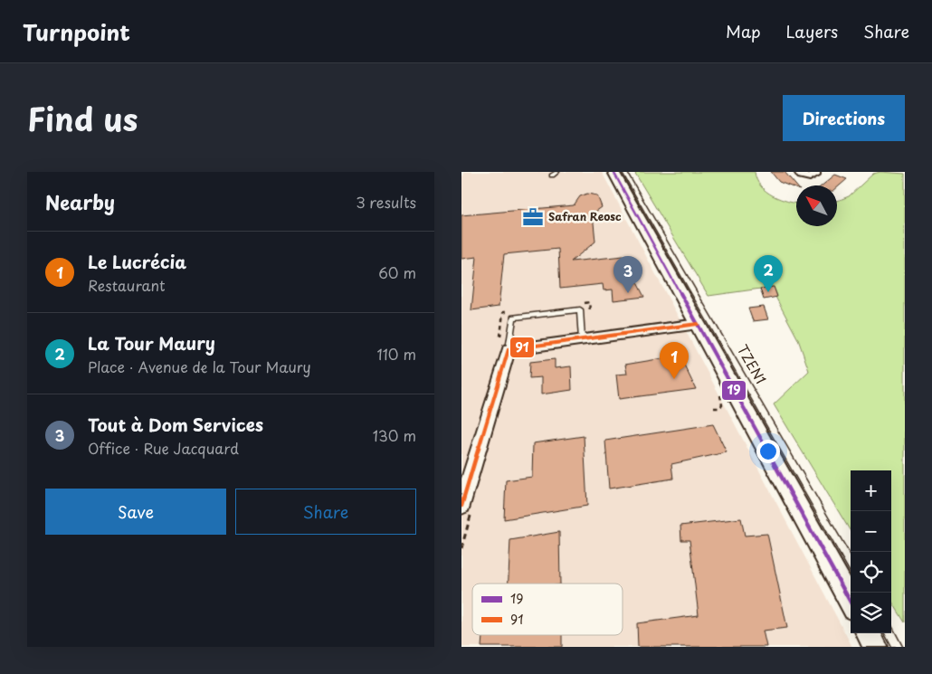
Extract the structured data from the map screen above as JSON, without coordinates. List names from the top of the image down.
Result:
{
  "streets": {
    "lane": ["TZEN1"]
  },
  "places": {
    "office": ["Safran Reosc"]
  },
  "lines": ["transit line 19", "transit line 91"],
  "legend": ["19", "91"],
  "north": "top left",
  "page": {
    "header": "Turnpoint",
    "nav": ["Map", "Layers", "Share"],
    "title": "Find us",
    "buttons": [
      "Directions",
      ["Save", "Share"]
    ],
    "heading": ["Nearby", "3 results"],
    "list": [
      {
        "mark": "1",
        "name": "Le Lucrécia",
        "note": "Restaurant",
        "value": "60 m"
      },
      {
        "mark": "2",
        "name": "La Tour Maury",
        "note": "Place · Avenue de la Tour Maury",
        "value": "110 m"
      },
      {
        "mark": "3",
        "name": "Tout à Dom Services",
        "note": "Office · Rue Jacquard",
        "value": "130 m"
      }
    ],
    "pins": ["2", "3", "1"],
    "map_buttons": ["+", "−"]
  }
}
